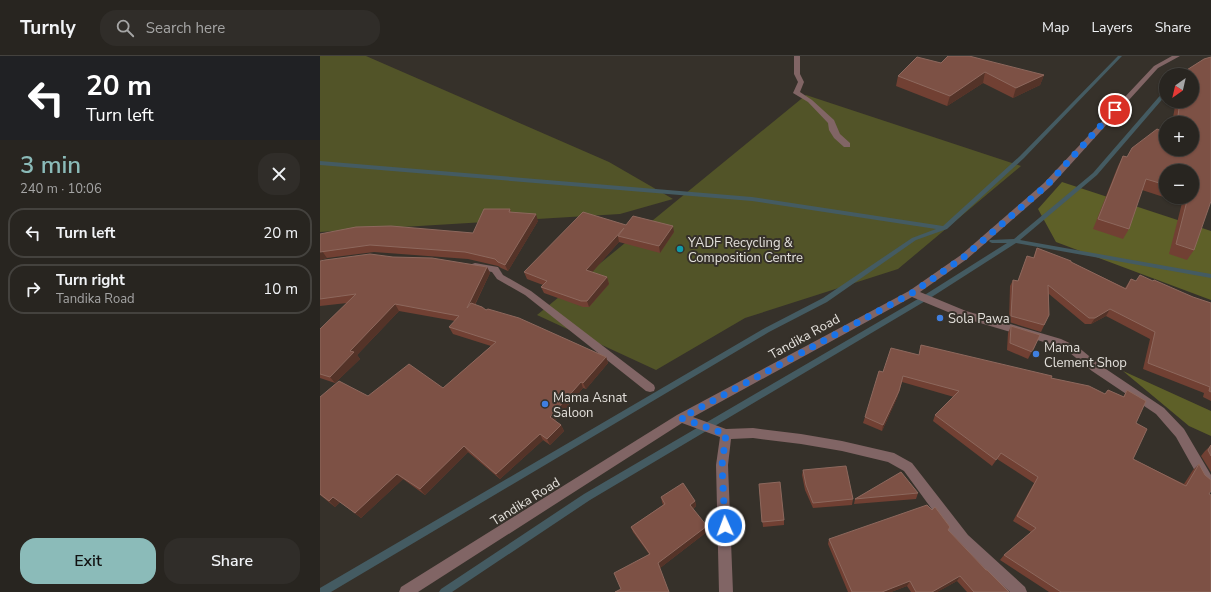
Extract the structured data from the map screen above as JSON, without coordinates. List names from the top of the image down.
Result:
{
  "streets": {
    "street": ["Tandika Road"]
  },
  "places": [
    "YADF Recycling & Composition Centre",
    "Sola Pawa",
    "Mama Clement Shop",
    "Mama Asnat Saloon"
  ],
  "north": "bottom left",
  "page": {
    "header": "Turnly",
    "search": "Search here",
    "nav": ["Map", "Layers", "Share"],
    "turn": ["20 m", "Turn left"],
    "map_buttons": ["+", "−"],
    "heading": ["3 min", "240 m · 10:06"],
    "list": [
      {
        "name": "Turn left",
        "value": "20 m"
      },
      {
        "name": "Turn right",
        "note": "Tandika Road",
        "value": "10 m"
      }
    ],
    "buttons": ["Exit", "Share"]
  }
}
